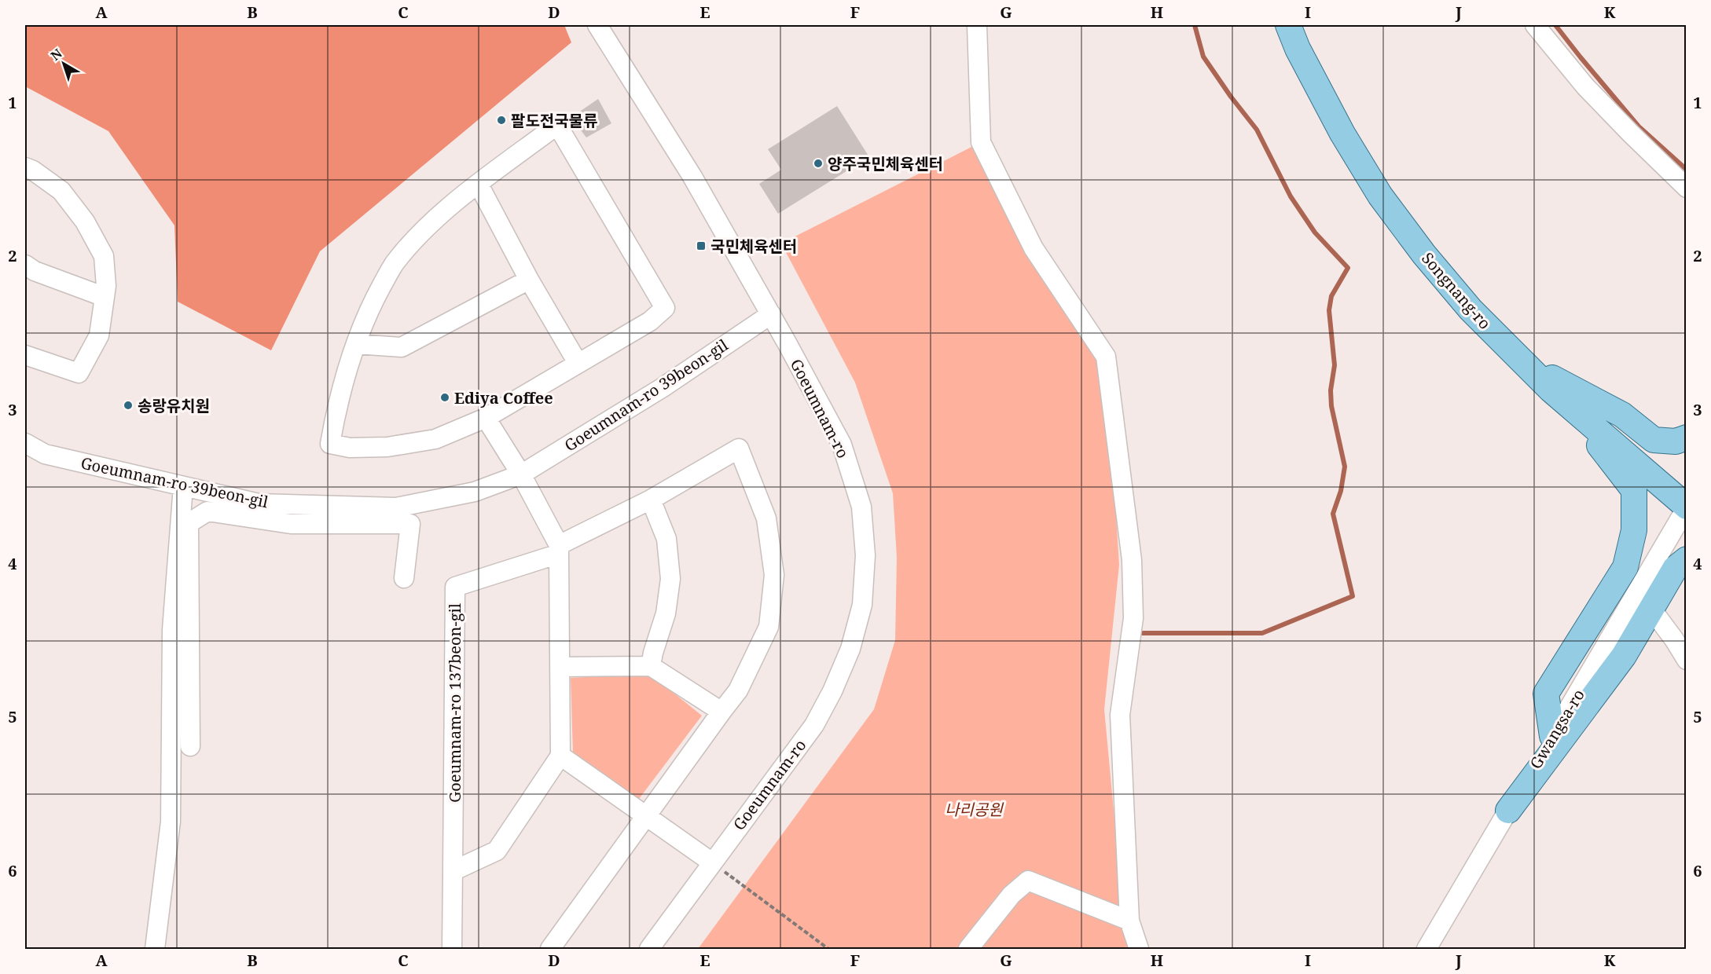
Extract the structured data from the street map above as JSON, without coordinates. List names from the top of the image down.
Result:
{
  "streets": {
    "main road": ["Songnang-ro"],
    "street": [
      "Goeumnam-ro 39beon-gil",
      "Goeumnam-ro",
      "Goeumnam-ro 137beon-gil",
      "Gwangsa-ro"
    ]
  },
  "crossings": [
    ["Songnang-ro", "Gwangsa-ro"],
    ["Goeumnam-ro 39beon-gil", "Goeumnam-ro"]
  ],
  "parks": ["나리공원"],
  "places": {
    "other": [
      "팔도전국물류",
      "양주국민체육센터",
      "Ediya Coffee",
      "송랑유치원"
    ],
    "transit": ["국민체육센터"]
  },
  "north": "top left",
  "grid": {
    "columns": [
      "A",
      "B",
      "C",
      "D",
      "E",
      "F",
      "G",
      "H",
      "I",
      "J",
      "K"
    ],
    "rows": [
      "1",
      "2",
      "3",
      "4",
      "5",
      "6"
    ]
  }
}
